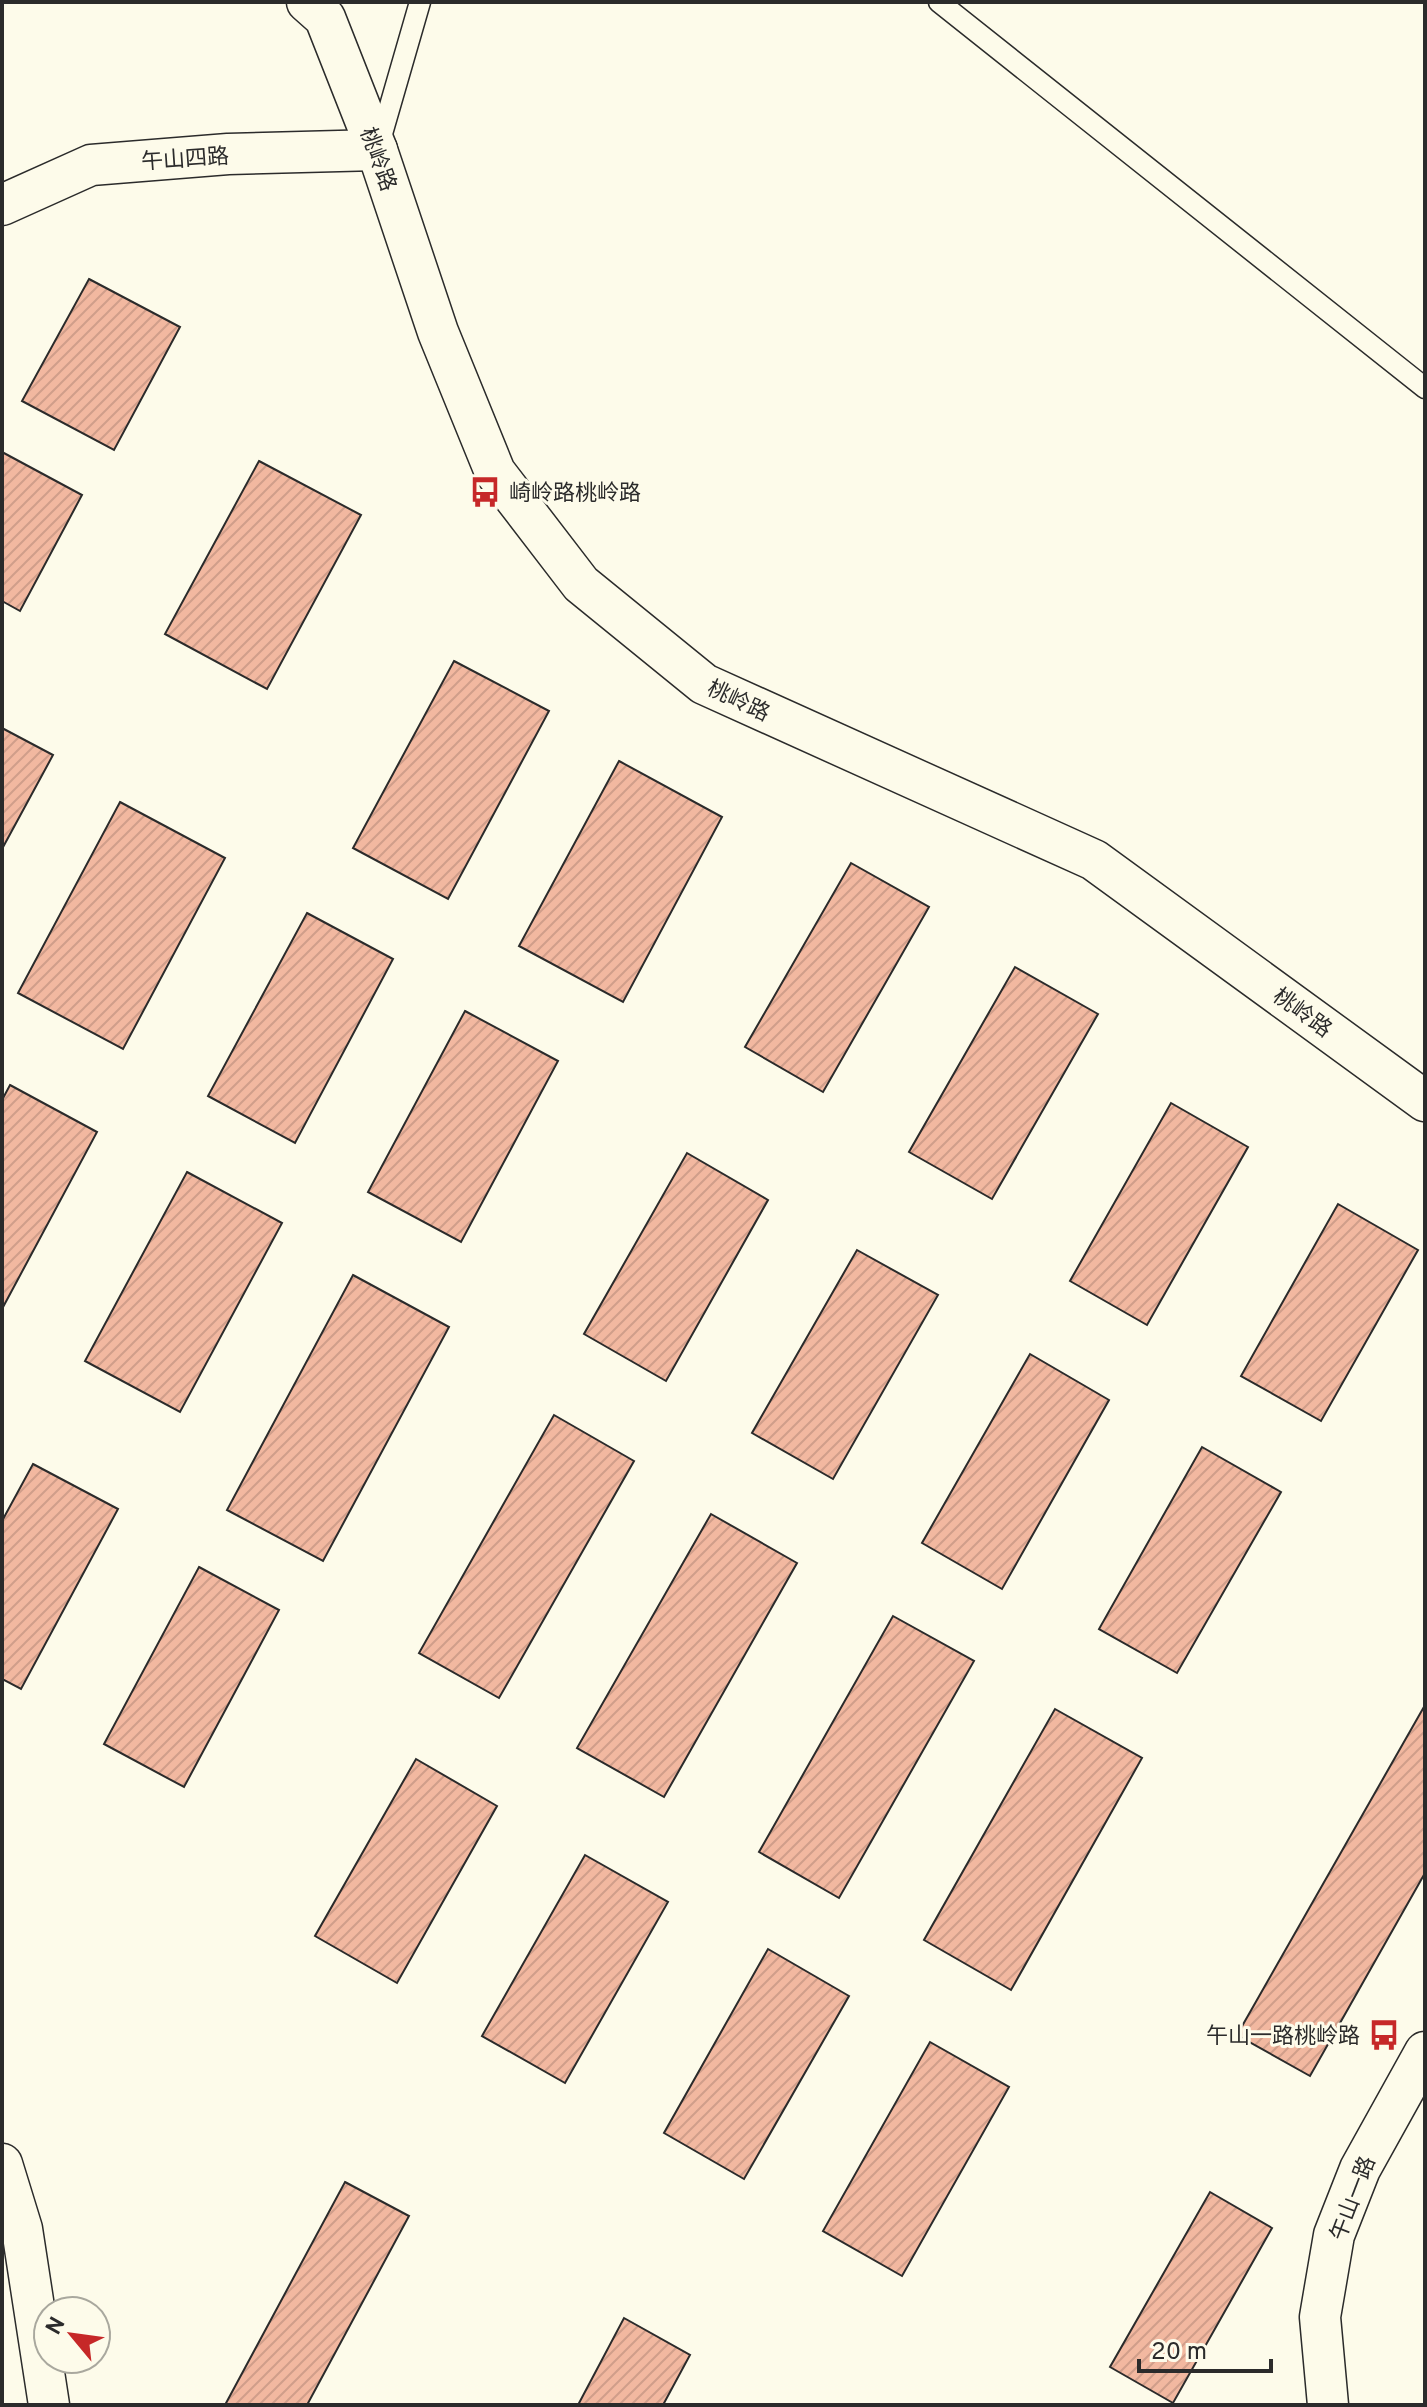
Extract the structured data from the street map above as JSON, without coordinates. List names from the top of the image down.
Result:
{
  "streets": {
    "street": ["午山四路", "桃岭路", "午山一路"]
  },
  "crossings": [
    ["午山四路", "桃岭路"]
  ],
  "places": {
    "bus stop": ["崎岭路桃岭路", "午山一路桃岭路"]
  },
  "scale_bar": "20 m",
  "north": "top left"
}
